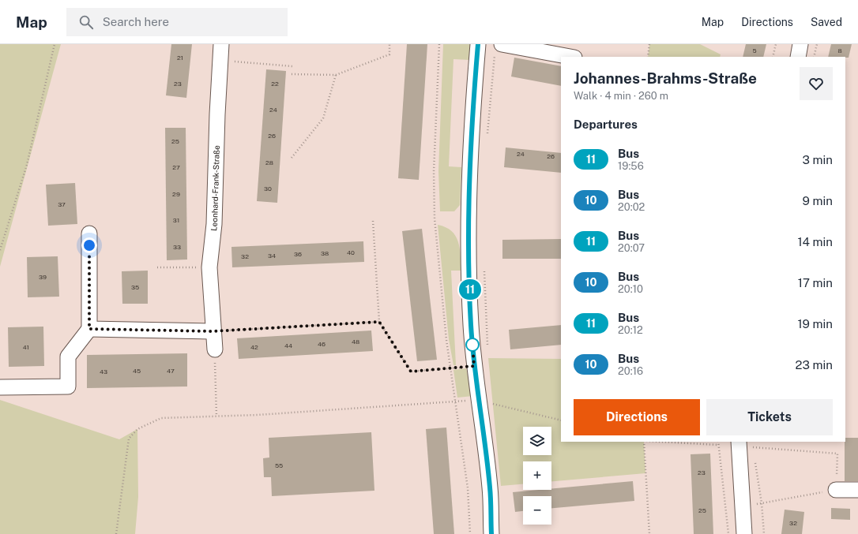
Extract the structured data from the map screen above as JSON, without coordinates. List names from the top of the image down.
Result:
{
  "streets": {
    "street": ["Leonhard-Frank-Straße"]
  },
  "lines": ["bus line 11"],
  "house_numbers": [
    "5",
    "8",
    "21",
    "23",
    "22",
    "24",
    "26",
    "25",
    "24",
    "26",
    "28",
    "27",
    "30",
    "29",
    "37",
    "31",
    "33",
    "40",
    "38",
    "36",
    "34",
    "32",
    "39",
    "35",
    "48",
    "46",
    "44",
    "41",
    "42",
    "45",
    "47",
    "43",
    "55",
    "23",
    "25",
    "32"
  ],
  "page": {
    "header": "Map",
    "search": "Search here",
    "nav": ["Map", "Directions", "Saved"],
    "on_map": "11",
    "heading": [
      ["Johannes-Brahms-Straße", "Walk · 4 min · 260 m"],
      "Departures"
    ],
    "list": [
      {
        "mark": "11",
        "name": "Bus",
        "note": "19:56",
        "value": "3 min"
      },
      {
        "mark": "10",
        "name": "Bus",
        "note": "20:02",
        "value": "9 min"
      },
      {
        "mark": "11",
        "name": "Bus",
        "note": "20:07",
        "value": "14 min"
      },
      {
        "mark": "10",
        "name": "Bus",
        "note": "20:10",
        "value": "17 min"
      },
      {
        "mark": "11",
        "name": "Bus",
        "note": "20:12",
        "value": "19 min"
      },
      {
        "mark": "10",
        "name": "Bus",
        "note": "20:16",
        "value": "23 min"
      }
    ],
    "buttons": ["Directions", "Tickets"],
    "map_buttons": ["+", "−"]
  }
}
